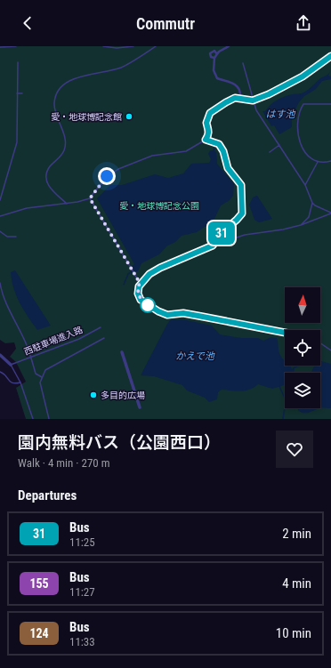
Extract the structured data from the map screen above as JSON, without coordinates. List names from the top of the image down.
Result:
{
  "streets": {
    "lane": ["西駐車場進入路"]
  },
  "water": ["はす池", "かえで池"],
  "parks": ["愛・地球博記念公園"],
  "places": ["愛・地球博記念館", "多目的広場"],
  "lines": ["bus line 31"],
  "north": "top",
  "page": {
    "header": "Commutr",
    "on_map": "31",
    "heading": [
      ["園内無料バス（公園西口）", "Walk · 4 min · 270 m"],
      "Departures"
    ],
    "list": [
      {
        "mark": "31",
        "name": "Bus",
        "note": "11:25",
        "value": "2 min"
      },
      {
        "mark": "155",
        "name": "Bus",
        "note": "11:27",
        "value": "4 min"
      },
      {
        "mark": "124",
        "name": "Bus",
        "note": "11:33",
        "value": "10 min"
      }
    ]
  }
}
